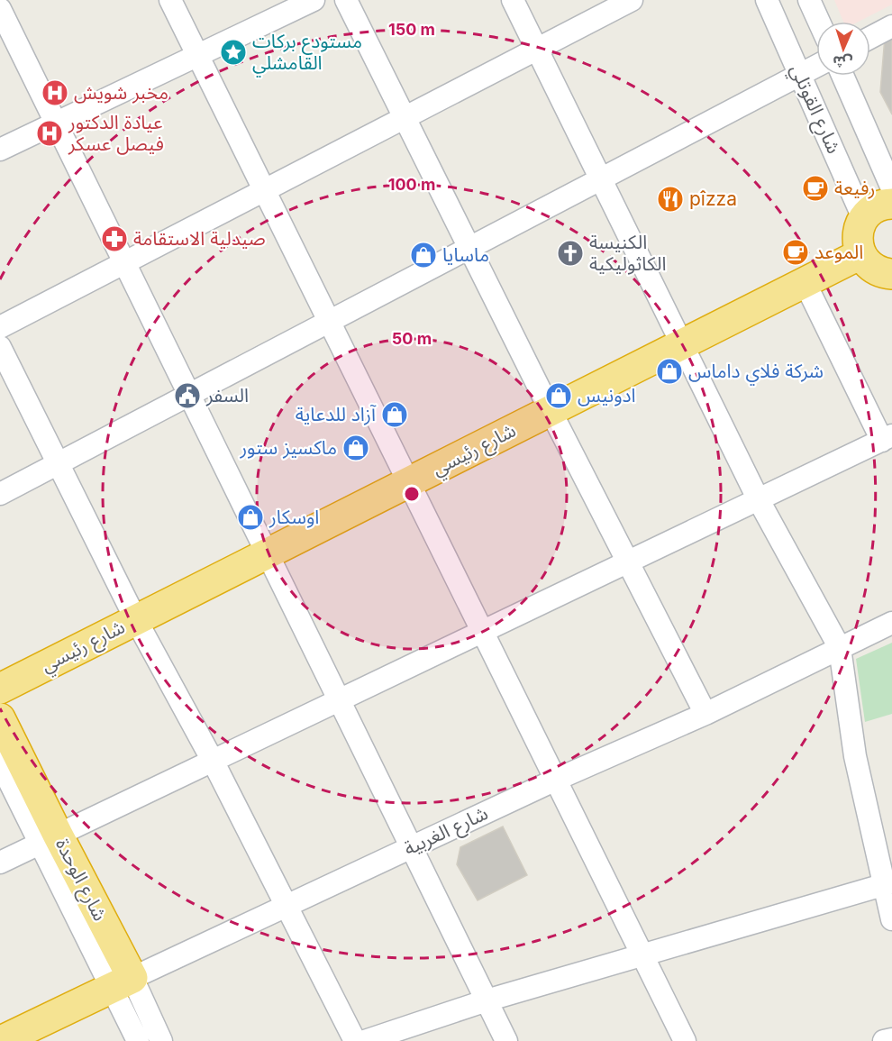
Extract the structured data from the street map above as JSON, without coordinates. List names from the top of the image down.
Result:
{
  "streets": {
    "highway": ["شارع رئيسي", "شارع الغربية", "شارع الوحدة"],
    "street": ["شارع القوتلي"]
  },
  "crossings": [
    ["شارع الغربية", "شارع الوحدة"]
  ],
  "places": {
    "place": ["مستودع بركات القامشلي"],
    "hospital": ["مخبر شويش", "عيادة الدكتور فيصل عسكر"],
    "cafe": ["رفيعة", "الموعد"],
    "restaurant": ["pîzza"],
    "pharmacy": ["صيدلية الاستقامة"],
    "church": ["الكنيسة الكاثوليكية"],
    "shop": [
      "ماسايا",
      "شركة فلاي داماس",
      "ادونيس",
      "آزاد للدعاية",
      "ماكسيز ستور",
      "اوسكار"
    ],
    "public building": ["السفر"]
  },
  "north": "bottom",
  "rings": ["150 m", "100 m", "50 m"]
}
